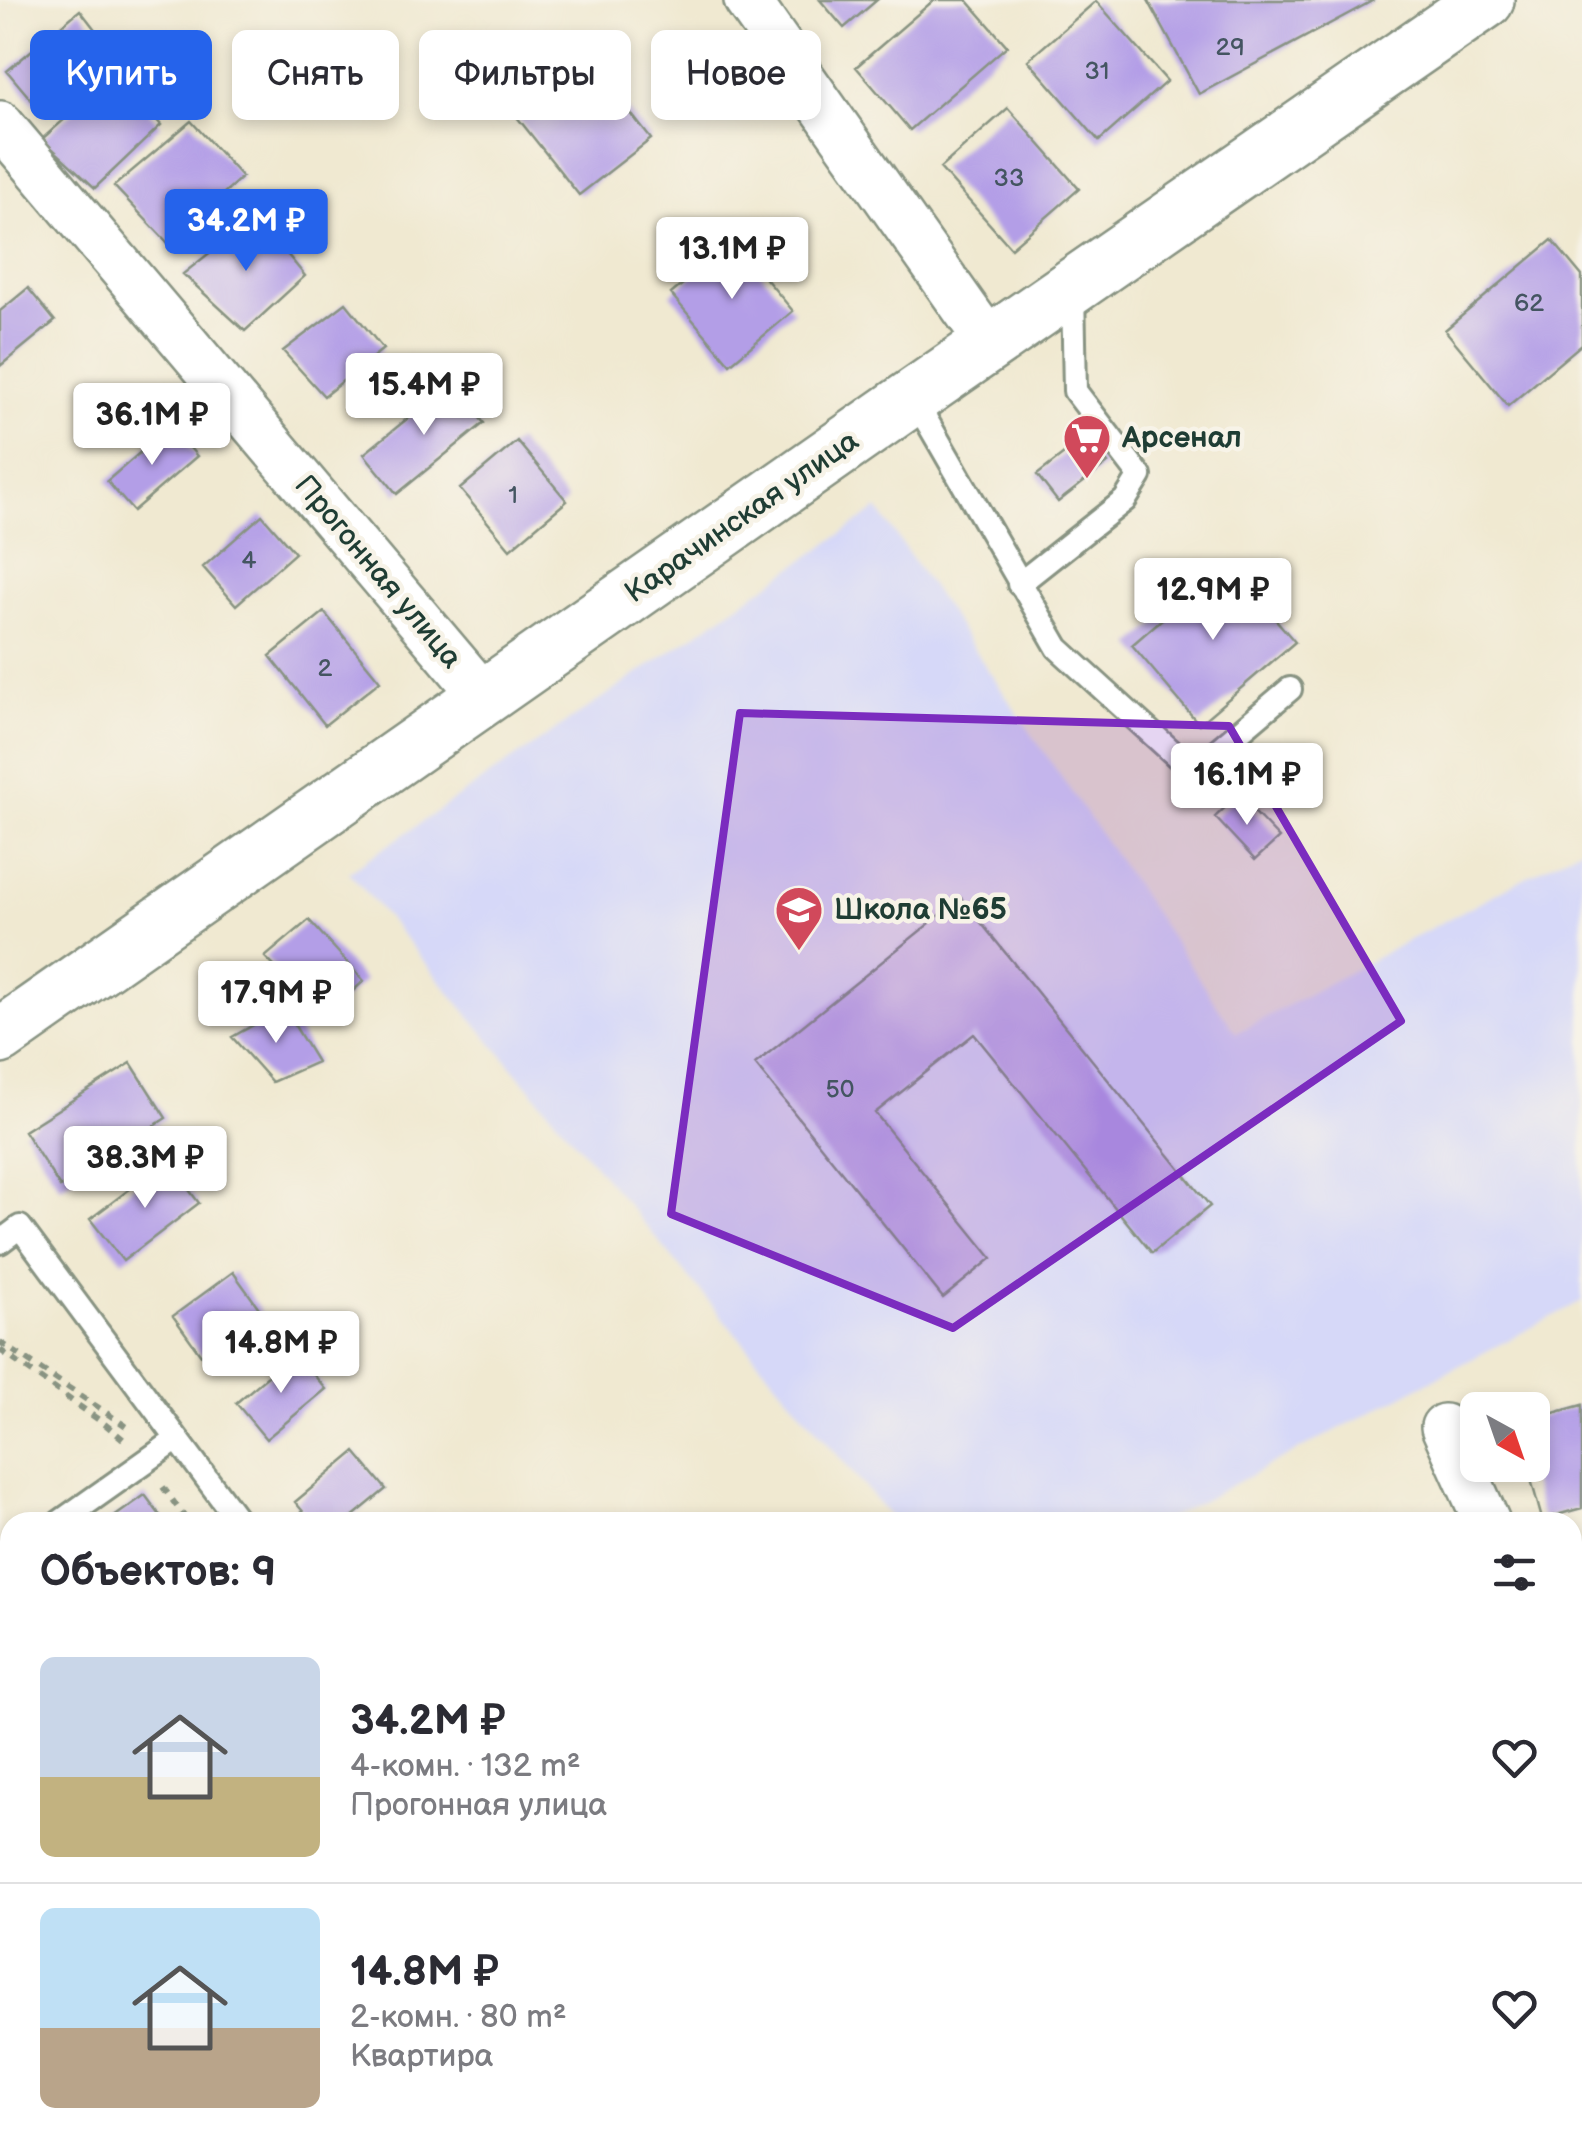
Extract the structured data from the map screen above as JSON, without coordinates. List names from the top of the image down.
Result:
{
  "streets": {
    "street": ["Карачинская улица", "Прогонная улица"]
  },
  "crossings": [
    ["Карачинская улица", "Прогонная улица"]
  ],
  "places": {
    "supermarket": ["Арсенал"],
    "school or university": ["Школа №65"]
  },
  "house_numbers": [
    "29",
    "31",
    "33",
    "62",
    "1",
    "4",
    "2",
    "50"
  ],
  "north": "bottom right",
  "page": {
    "chip": [
      "Купить",
      "Снять",
      "Фильтры",
      "Новое"
    ],
    "price": [
      "34.2M ₽",
      "13.1M ₽",
      "15.4M ₽",
      "36.1M ₽",
      "12.9M ₽",
      "16.1M ₽",
      "17.9M ₽",
      "38.3M ₽",
      "14.8M ₽"
    ],
    "heading": "Объектов: 9",
    "list": [
      {
        "name": "34.2M ₽",
        "note": "4-комн. · 132 m² · Прогонная улица"
      },
      {
        "name": "14.8M ₽",
        "note": "2-комн. · 80 m² · Квартира"
      }
    ]
  }
}
